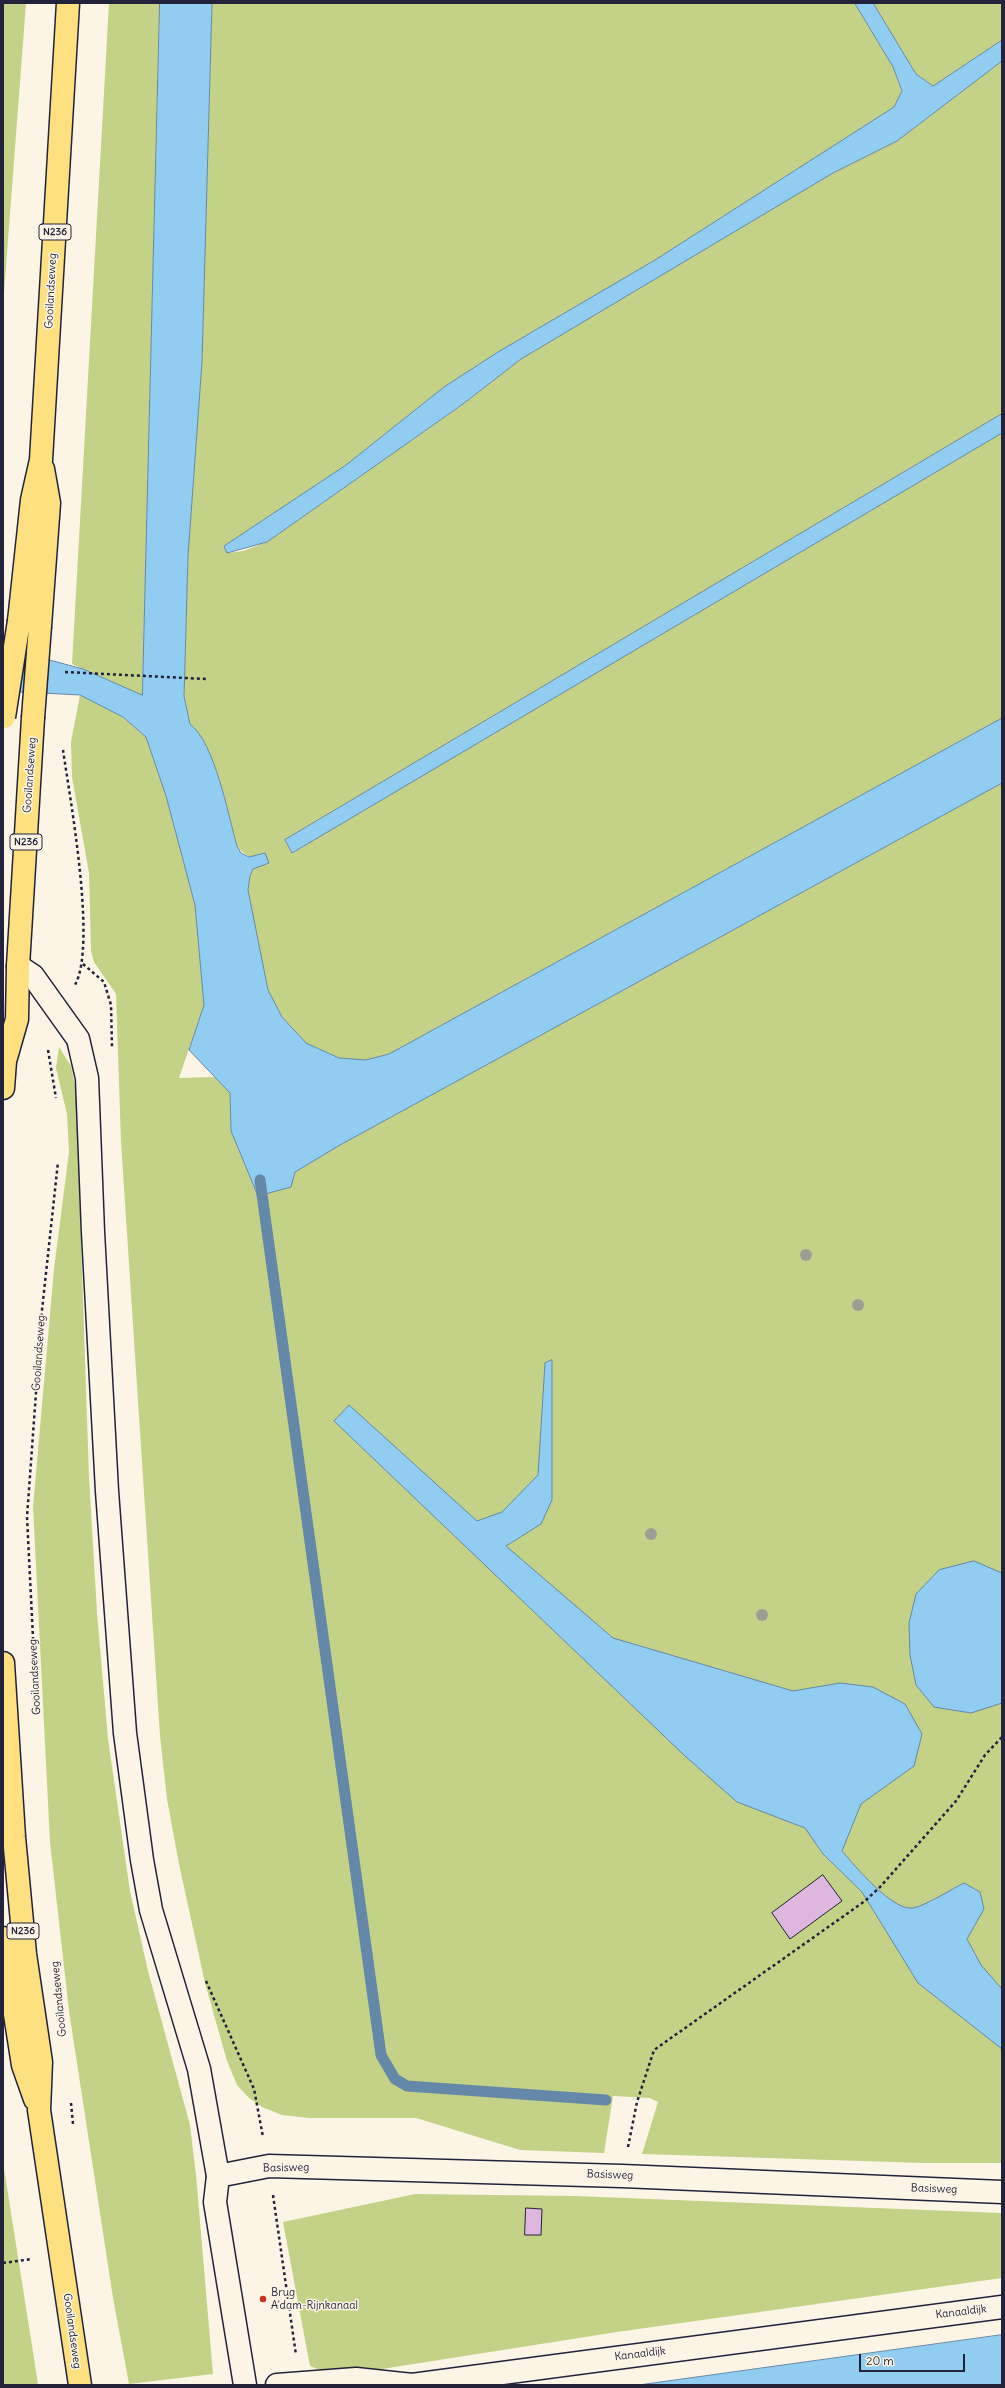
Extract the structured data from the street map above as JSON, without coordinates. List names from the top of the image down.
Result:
{
  "streets": {
    "main road": ["N236", "Gooilandseweg"],
    "street": ["Basisweg", "Kanaaldijk"]
  },
  "places": ["Brug A'dam-Rijnkanaal"],
  "scale_bar": "20 m"
}
